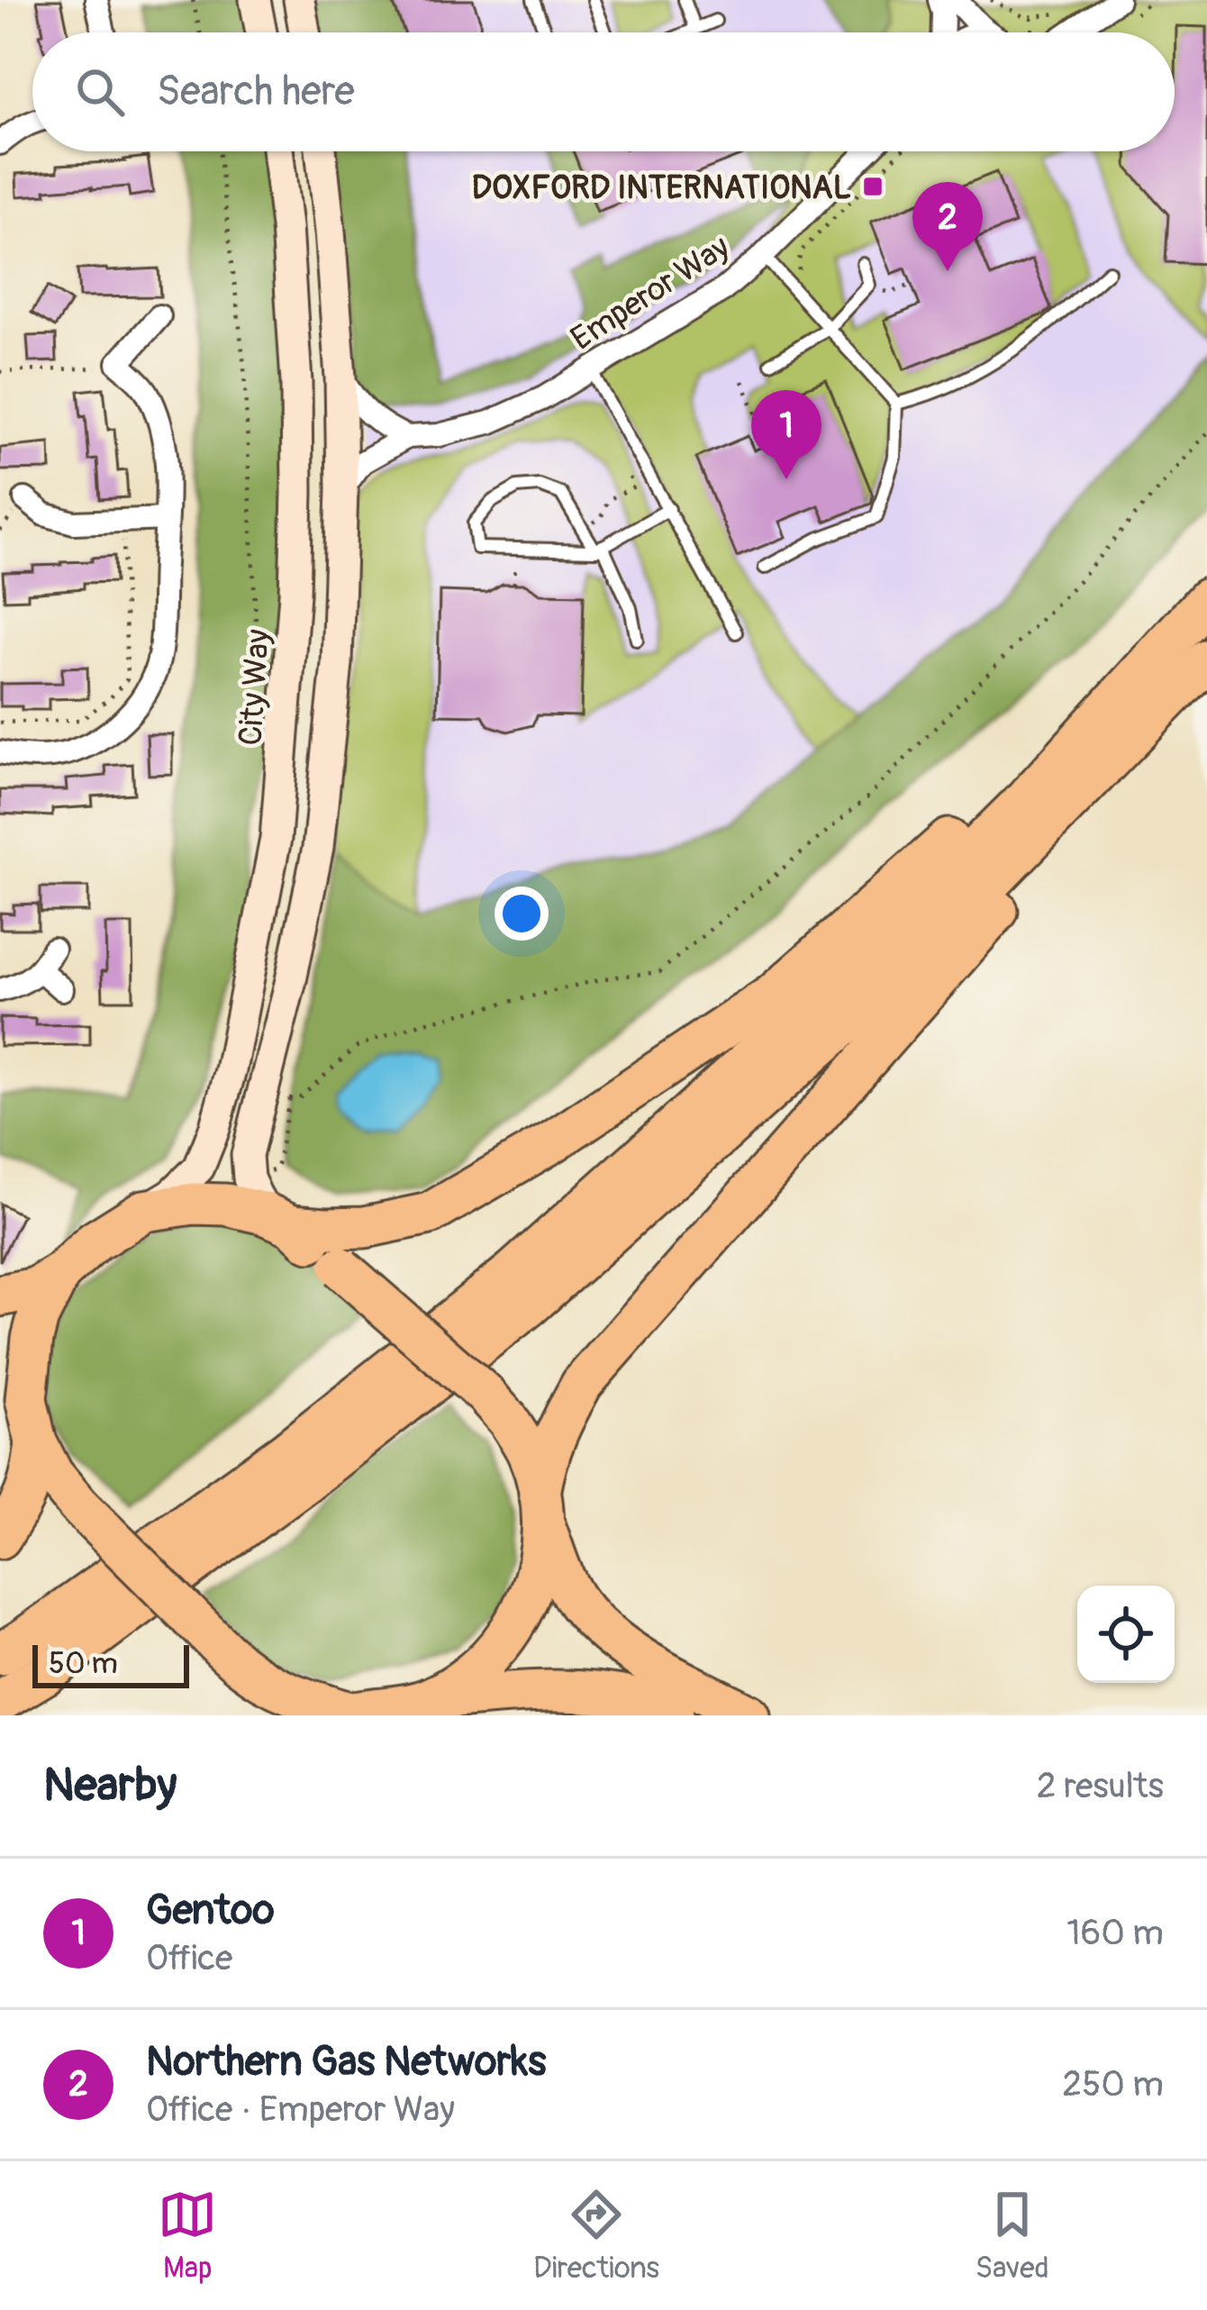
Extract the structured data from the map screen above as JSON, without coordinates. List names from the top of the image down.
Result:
{
  "streets": {
    "main road": ["City Way"],
    "street": ["Emperor Way"]
  },
  "places": {
    "transit": ["DOXFORD INTERNATIONAL"]
  },
  "scale_bar": "50 m",
  "page": {
    "search": "Search here",
    "pins": ["2", "1"],
    "scale": "50 m",
    "heading": ["Nearby", "2 results"],
    "list": [
      {
        "mark": "1",
        "name": "Gentoo",
        "note": "Office",
        "value": "160 m"
      },
      {
        "mark": "2",
        "name": "Northern Gas Networks",
        "note": "Office · Emperor Way",
        "value": "250 m"
      }
    ],
    "nav": ["Map", "Directions", "Saved"]
  }
}
